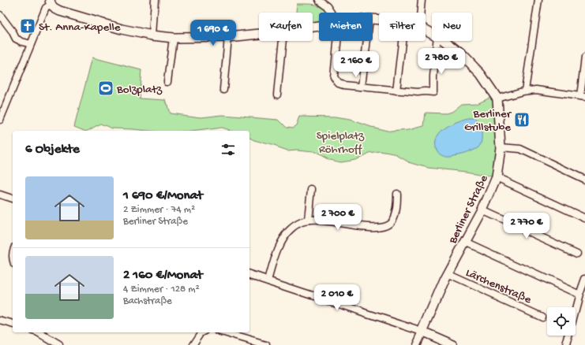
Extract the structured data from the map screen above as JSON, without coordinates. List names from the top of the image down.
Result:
{
  "streets": {
    "street": ["Berliner Straße", "Lärchenstraße"]
  },
  "crossings": [
    ["Berliner Straße", "Lärchenstraße"]
  ],
  "parks": ["Spielplatz Röhrhoff"],
  "places": {
    "church": ["St. Anna-Kapelle"],
    "sports": ["Bolzplatz"],
    "restaurant": ["Berliner Grillstube"]
  },
  "page": {
    "chip": [
      "Kaufen",
      "Mieten",
      "Filter",
      "Neu"
    ],
    "price": [
      "1 690 €",
      "2 780 €",
      "2 160 €",
      "2 700 €",
      "2 770 €",
      "2 010 €"
    ],
    "heading": "6 Objekte",
    "list": [
      {
        "name": "1 690 €/Monat",
        "note": "2 Zimmer · 74 m² · Berliner Straße"
      },
      {
        "name": "2 160 €/Monat",
        "note": "4 Zimmer · 128 m² · Bachstraße"
      }
    ]
  }
}
